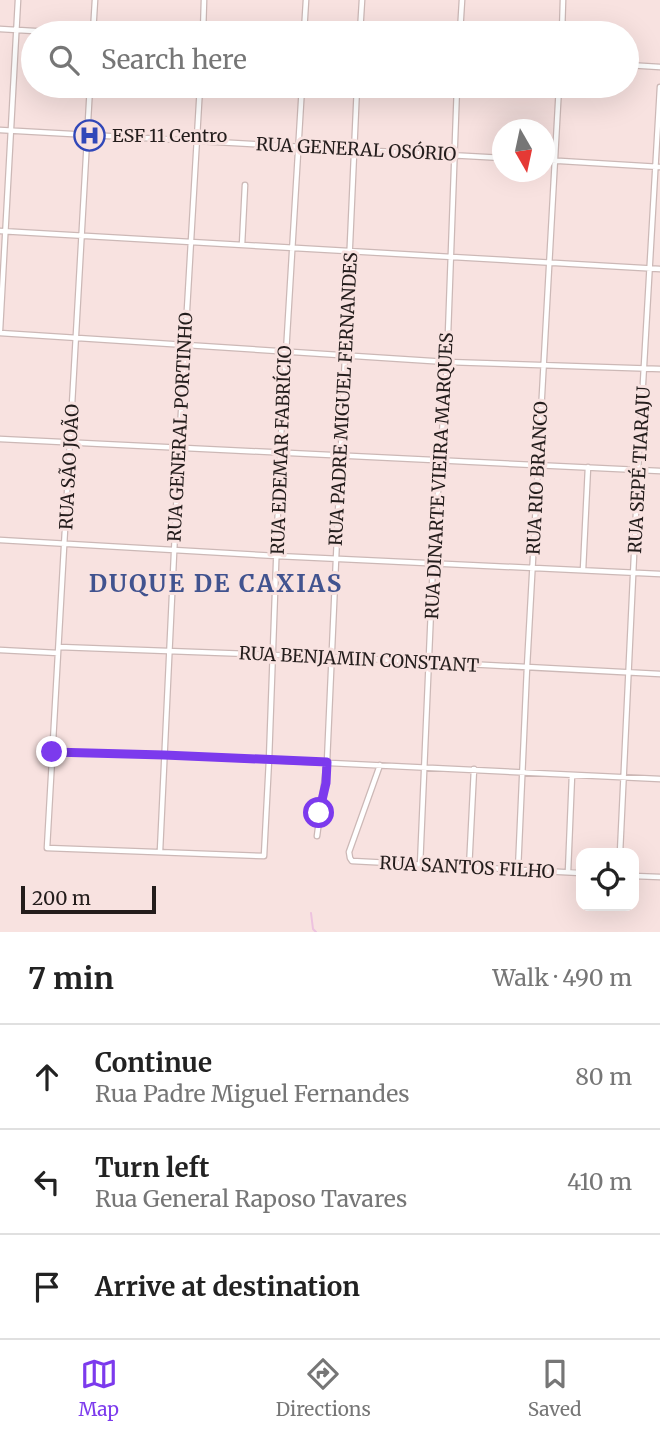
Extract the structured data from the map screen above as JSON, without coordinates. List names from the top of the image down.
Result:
{
  "streets": {
    "street": [
      "RUA GENERAL OSÓRIO",
      "RUA PADRE MIGUEL FERNANDES",
      "RUA GENERAL PORTINHO",
      "RUA EDEMAR FABRÍCIO",
      "RUA SÃO JOÃO",
      "RUA SEPÉ TIARAJU",
      "RUA DINARTE VIEIRA MARQUES",
      "RUA RIO BRANCO",
      "RUA BENJAMIN CONSTANT",
      "RUA SANTOS FILHO"
    ]
  },
  "crossings": [
    ["RUA GENERAL OSÓRIO", "RUA PADRE MIGUEL FERNANDES"],
    ["RUA GENERAL OSÓRIO", "RUA GENERAL PORTINHO"],
    ["RUA GENERAL OSÓRIO", "RUA EDEMAR FABRÍCIO"],
    ["RUA GENERAL OSÓRIO", "RUA SÃO JOÃO"],
    ["RUA GENERAL OSÓRIO", "RUA DINARTE VIEIRA MARQUES"],
    ["RUA PADRE MIGUEL FERNANDES", "RUA BENJAMIN CONSTANT"],
    ["RUA GENERAL PORTINHO", "RUA EDEMAR FABRÍCIO"],
    ["RUA GENERAL PORTINHO", "RUA SÃO JOÃO"],
    ["RUA GENERAL PORTINHO", "RUA BENJAMIN CONSTANT"],
    ["RUA EDEMAR FABRÍCIO", "RUA SÃO JOÃO"],
    ["RUA EDEMAR FABRÍCIO", "RUA BENJAMIN CONSTANT"],
    ["RUA SÃO JOÃO", "RUA BENJAMIN CONSTANT"],
    ["RUA SEPÉ TIARAJU", "RUA BENJAMIN CONSTANT"],
    ["RUA DINARTE VIEIRA MARQUES", "RUA BENJAMIN CONSTANT"],
    ["RUA DINARTE VIEIRA MARQUES", "RUA SANTOS FILHO"],
    ["RUA RIO BRANCO", "RUA BENJAMIN CONSTANT"],
    ["RUA RIO BRANCO", "RUA SANTOS FILHO"]
  ],
  "districts": ["DUQUE DE CAXIAS"],
  "places": {
    "hospital": ["ESF 11 Centro"]
  },
  "scale_bar": "200 m",
  "north": "bottom",
  "page": {
    "search": "Search here",
    "scale": "200 m",
    "heading": ["7 min", "Walk · 490 m"],
    "list": [
      ["Continue", "Rua Padre Miguel Fernandes", "80 m"],
      ["Turn left", "Rua General Raposo Tavares", "410 m"],
      "Arrive at destination"
    ],
    "nav": ["Map", "Directions", "Saved"]
  }
}
